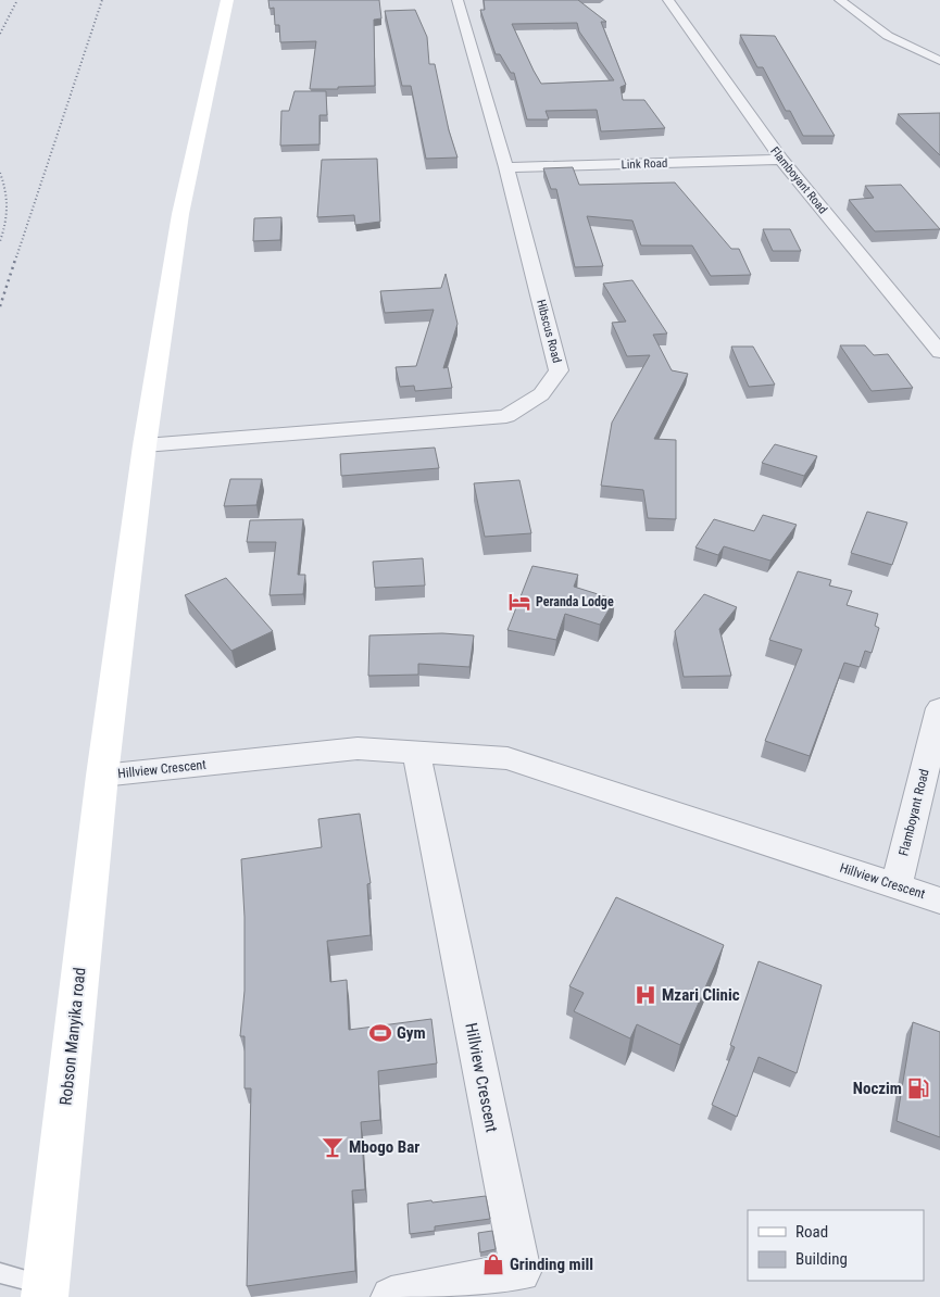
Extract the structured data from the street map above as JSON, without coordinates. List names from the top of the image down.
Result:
{
  "streets": {
    "street": [
      "Link Road",
      "Flamboyant Road",
      "Hibscus Road",
      "Hillview Crescent",
      "Robson Manyika road"
    ]
  },
  "crossings": [
    ["Link Road", "Flamboyant Road"],
    ["Link Road", "Hibscus Road"],
    ["Flamboyant Road", "Hillview Crescent"],
    ["Hibscus Road", "Robson Manyika road"],
    ["Hillview Crescent", "Robson Manyika road"]
  ],
  "places": {
    "hotel": ["Peranda Lodge"],
    "hospital": ["Mzari Clinic"],
    "sports": ["Gym"],
    "fuel station": ["Noczim"],
    "bar": ["Mbogo Bar"],
    "shop": ["Grinding mill"]
  },
  "legend": ["Road", "Building"]
}
